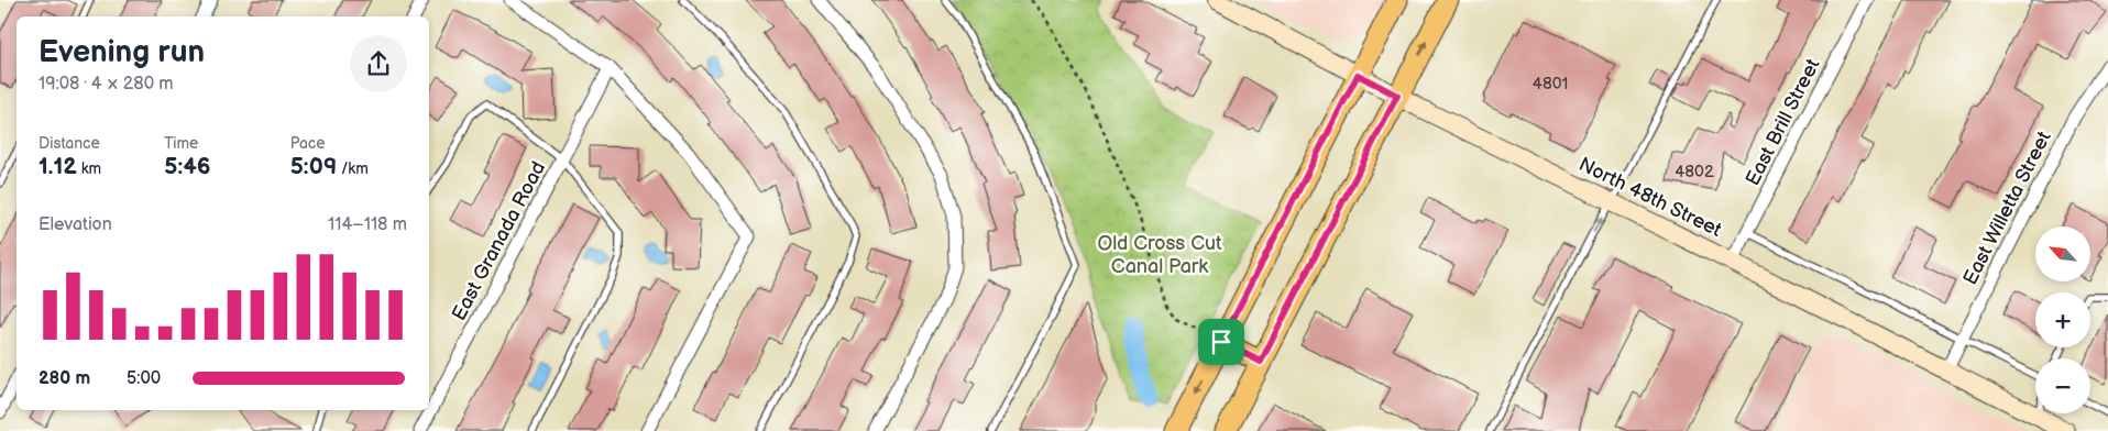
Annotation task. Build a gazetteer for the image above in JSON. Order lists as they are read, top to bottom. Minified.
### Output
{"streets":{"street":["East Brill Street","North 48th Street","East Willetta Street","East Granada Road"]},"crossings":[["East Brill Street","North 48th Street"],["North 48th Street","East Willetta Street"]],"parks":["Old Cross Cut Canal Park"],"house_numbers":["4801","4802"],"north":"top left","page":{"heading":["Evening run","19:08 · 4 × 280 m"],"stats":[["Distance","1.12 km"],["Time","5:46"],["Pace","5:09 /km"]],"chart":["Elevation","114–118 m"],"map_buttons":["+","−"],"list":[{"name":"280 m","note":"5:00"}]}}
